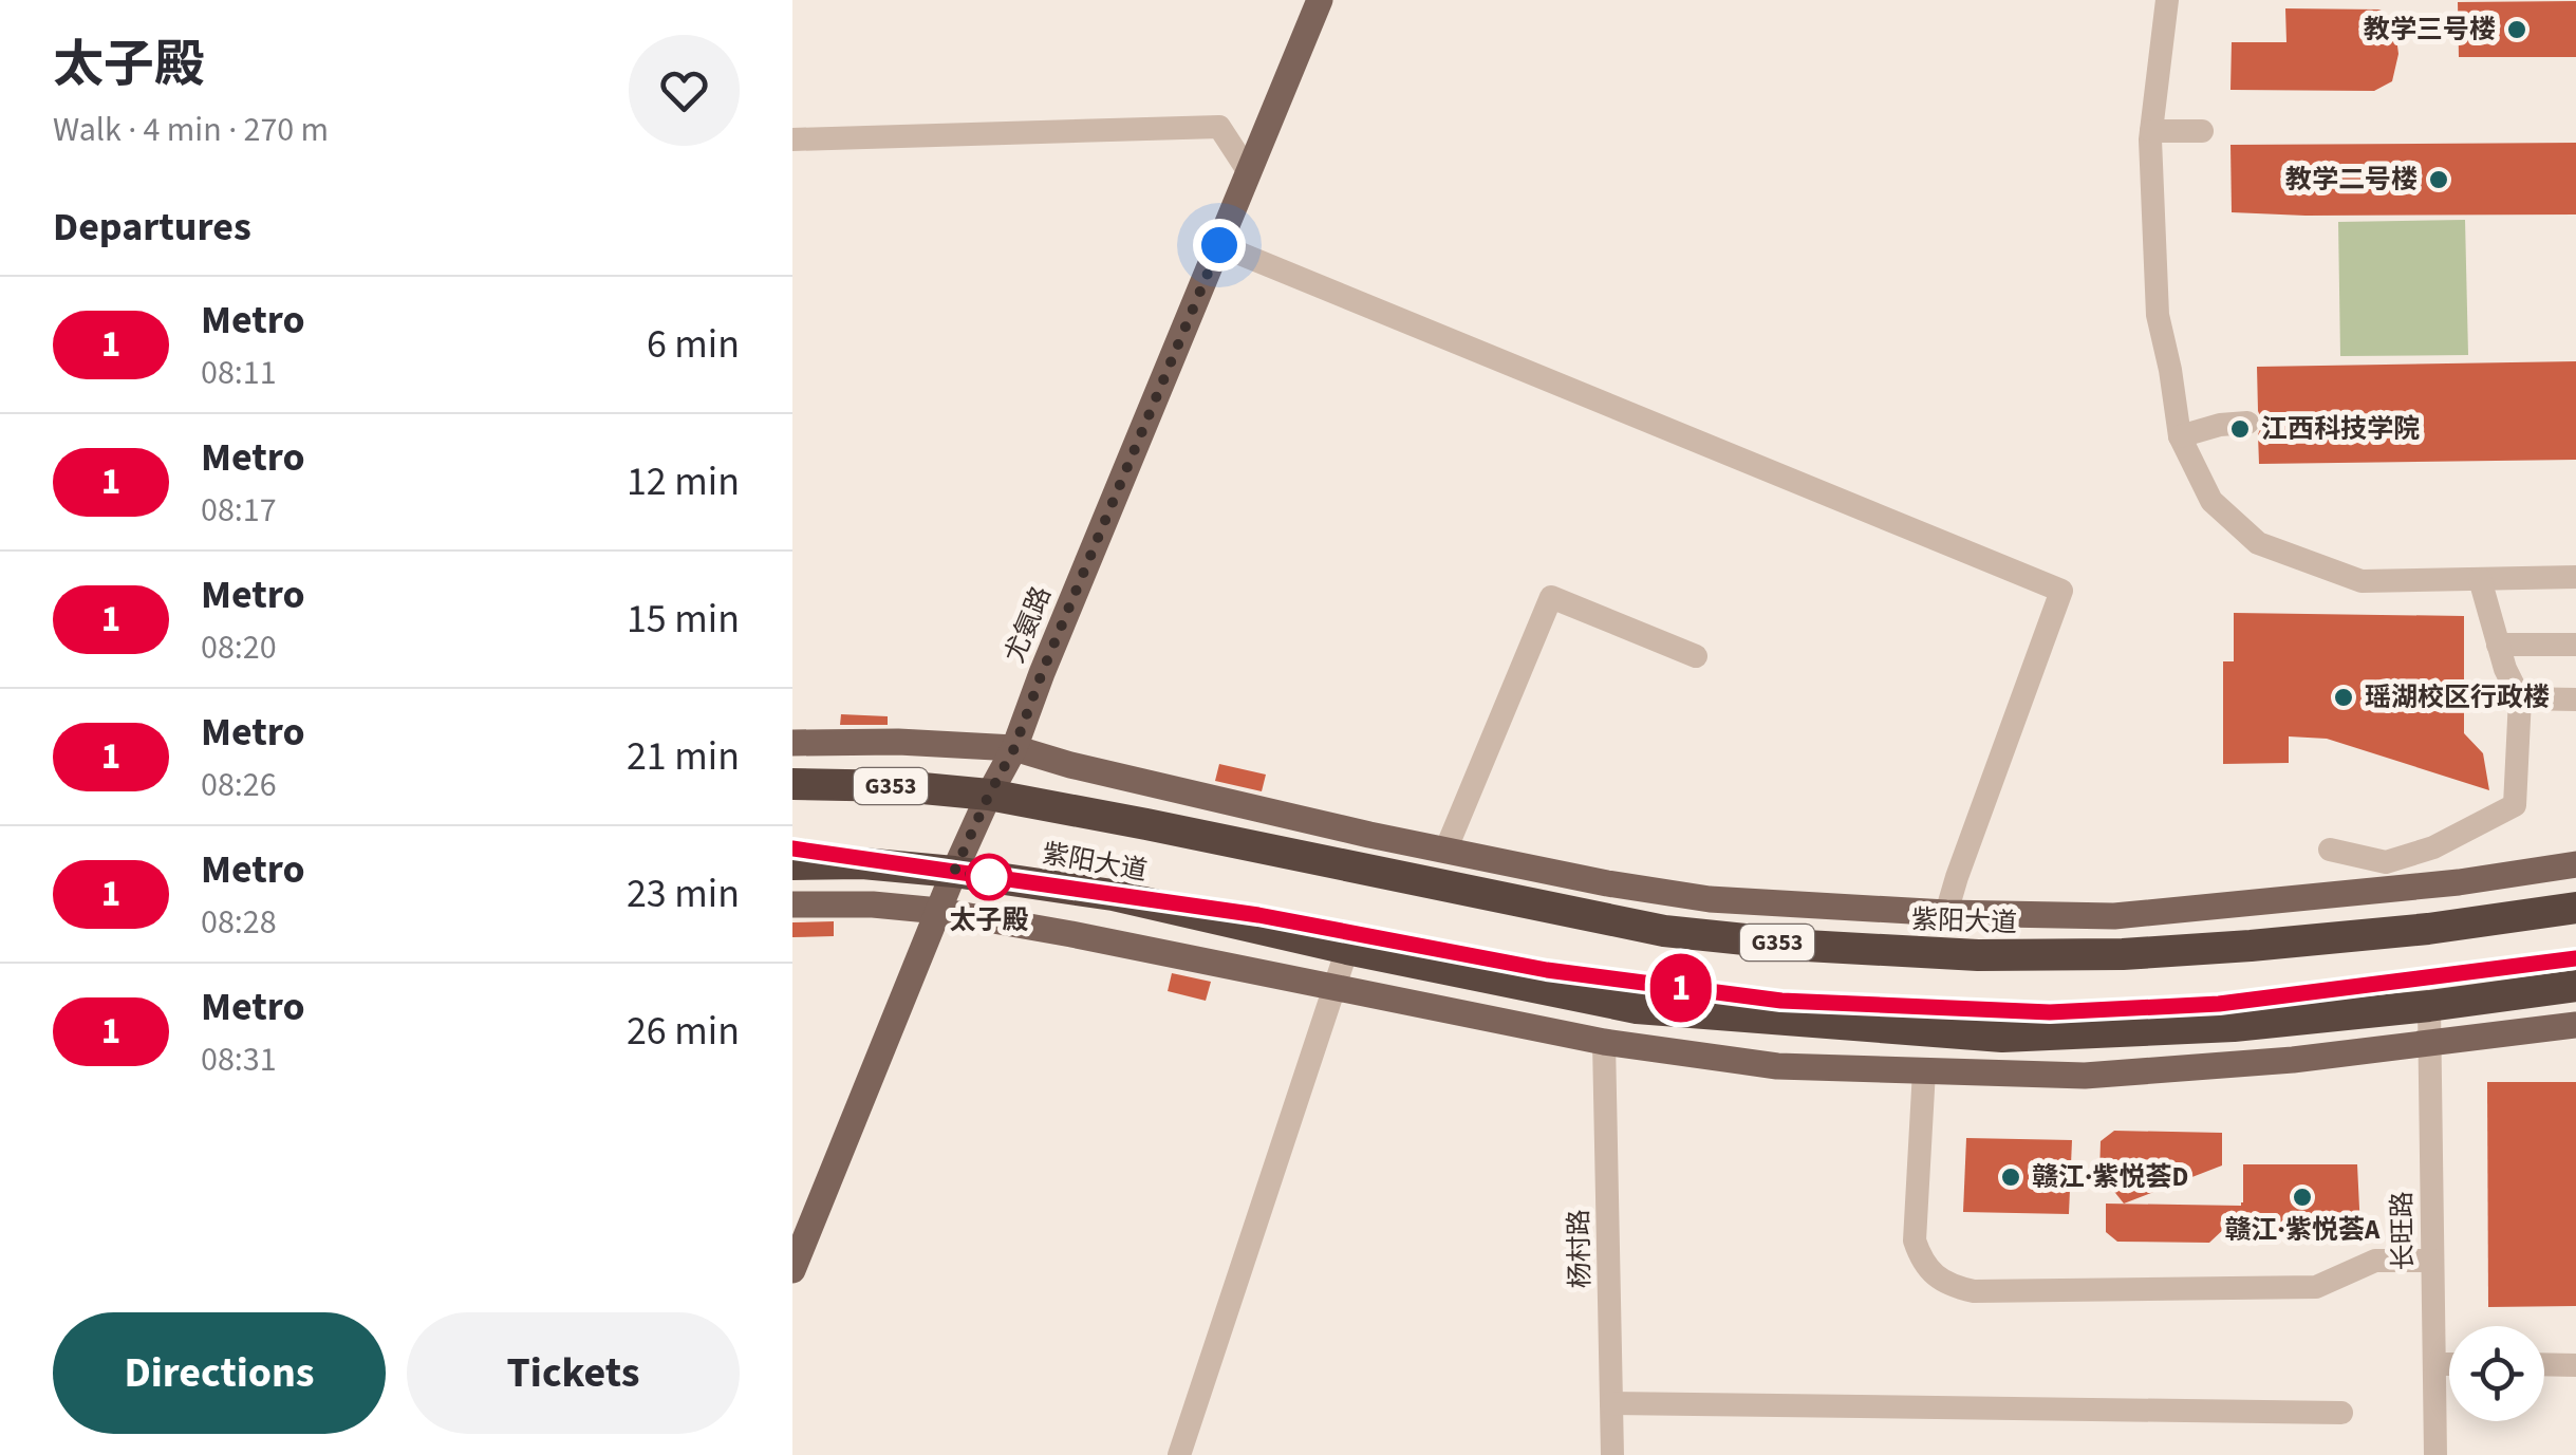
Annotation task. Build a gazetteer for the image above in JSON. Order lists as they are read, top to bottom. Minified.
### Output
{"streets":{"highway":["G353","紫阳大道"],"main road":["尤氨路"],"street":["长旺路","杨村路"]},"crossings":[["尤氨路","紫阳大道"],["紫阳大道","长旺路"]],"places":["教学三号楼","教学二号楼","江西科技学院","瑶湖校区行政楼","太子殿","赣江·紫悦荟D","赣江·紫悦荟A"],"lines":["metro line 1"],"page":{"heading":[["太子殿","Walk · 4 min · 270 m"],"Departures"],"on_map":"1","list":[{"mark":"1","name":"Metro","note":"08:11","value":"6 min"},{"mark":"1","name":"Metro","note":"08:17","value":"12 min"},{"mark":"1","name":"Metro","note":"08:20","value":"15 min"},{"mark":"1","name":"Metro","note":"08:26","value":"21 min"},{"mark":"1","name":"Metro","note":"08:28","value":"23 min"},{"mark":"1","name":"Metro","note":"08:31","value":"26 min"}],"buttons":["Directions","Tickets"]}}
